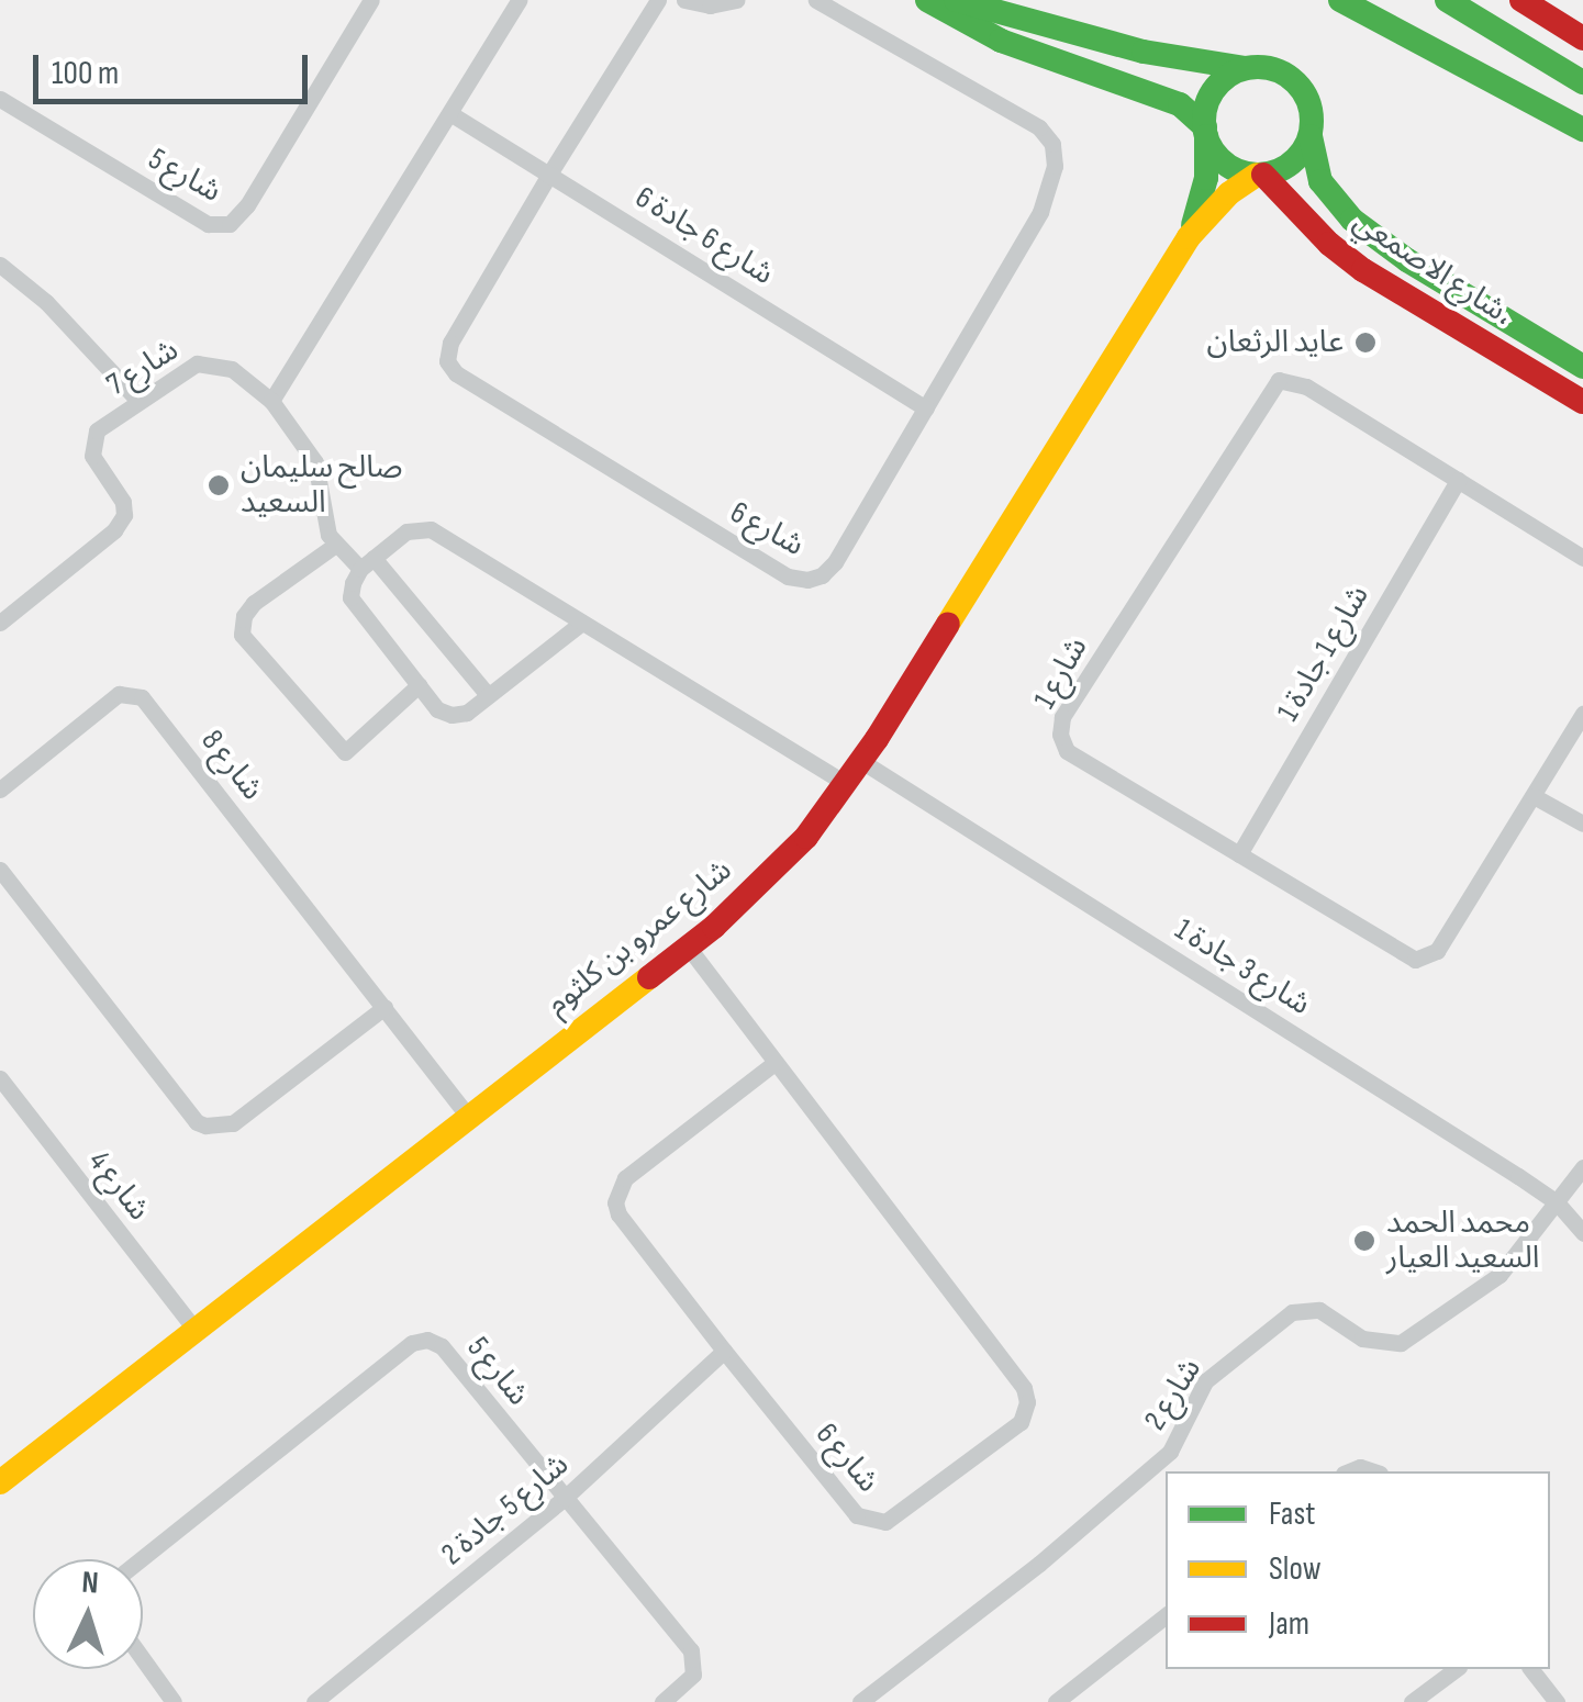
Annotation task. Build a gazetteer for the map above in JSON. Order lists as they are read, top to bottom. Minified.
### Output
{"streets":{"main road":["شارع الاصمعي،","شارع عمرو بن كلثوم"],"street":["شارع 5","شارع 6 جادة 6","شارع 7","شارع 6","شارع 1 جادة 1","شارع 1","شارع 8","شارع 3 جادة 1","شارع 4","شارع 2","شارع 5 جادة 2"]},"crossings":[["شارع 5","شارع 5 جادة 2"],["شارع 6 جادة 6","شارع 6"],["شارع الاصمعي،","شارع عمرو بن كلثوم"],["شارع 6","شارع عمرو بن كلثوم"],["شارع 6","شارع 5 جادة 2"],["شارع 1 جادة 1","شارع 1"],["شارع 8","شارع عمرو بن كلثوم"],["شارع عمرو بن كلثوم","شارع 3 جادة 1"],["شارع عمرو بن كلثوم","شارع 4"],["شارع 3 جادة 1","شارع 2"]],"places":["عايد الرثعان","صالح سليمان السعيد","محمد الحمد السعيد العيار"],"legend":["Fast","Slow","Jam"],"scale_bar":"100 m","north":"top"}
